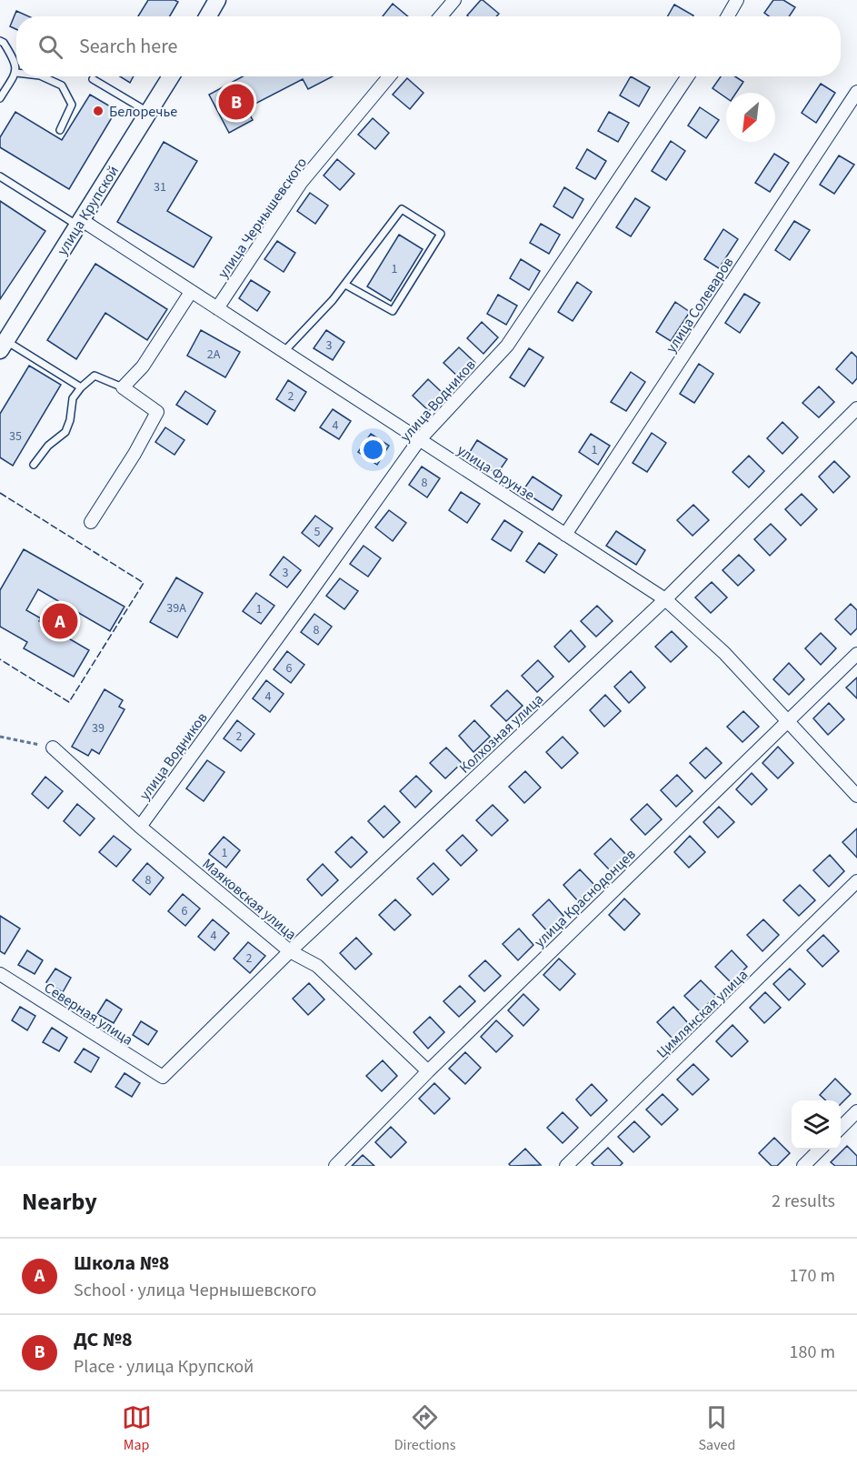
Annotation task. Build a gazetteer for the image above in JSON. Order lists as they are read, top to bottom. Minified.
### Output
{"streets":{"street":["улица Крупской","улица Чернышевского","улица Солеваров","улица Водников","улица Фрунзе","Колхозная улица","улица Краснодонцев","Маяковская улица","Северная улица","Цимлянская улица"]},"crossings":[["улица Крупской","улица Фрунзе"],["улица Чернышевского","улица Фрунзе"],["улица Солеваров","улица Фрунзе"],["улица Водников","улица Фрунзе"],["улица Водников","Маяковская улица"],["улица Фрунзе","Колхозная улица"],["улица Фрунзе","улица Краснодонцев"],["Колхозная улица","Маяковская улица"],["Колхозная улица","Северная улица"],["улица Краснодонцев","Маяковская улица"]],"places":["Белоречье"],"house_numbers":["31","1","3","2А","2","4","35","1","8","5","3","39А","1","8","6","4","39","2","1","8","6","4","2"],"north":"bottom left","page":{"search":"Search here","pins":["B","A"],"heading":["Nearby","2 results"],"list":[{"mark":"A","name":"Школа №8","note":"School · улица Чернышевского","value":"170 m"},{"mark":"B","name":"ДС №8","note":"Place · улица Крупской","value":"180 m"}],"nav":["Map","Directions","Saved"]}}
